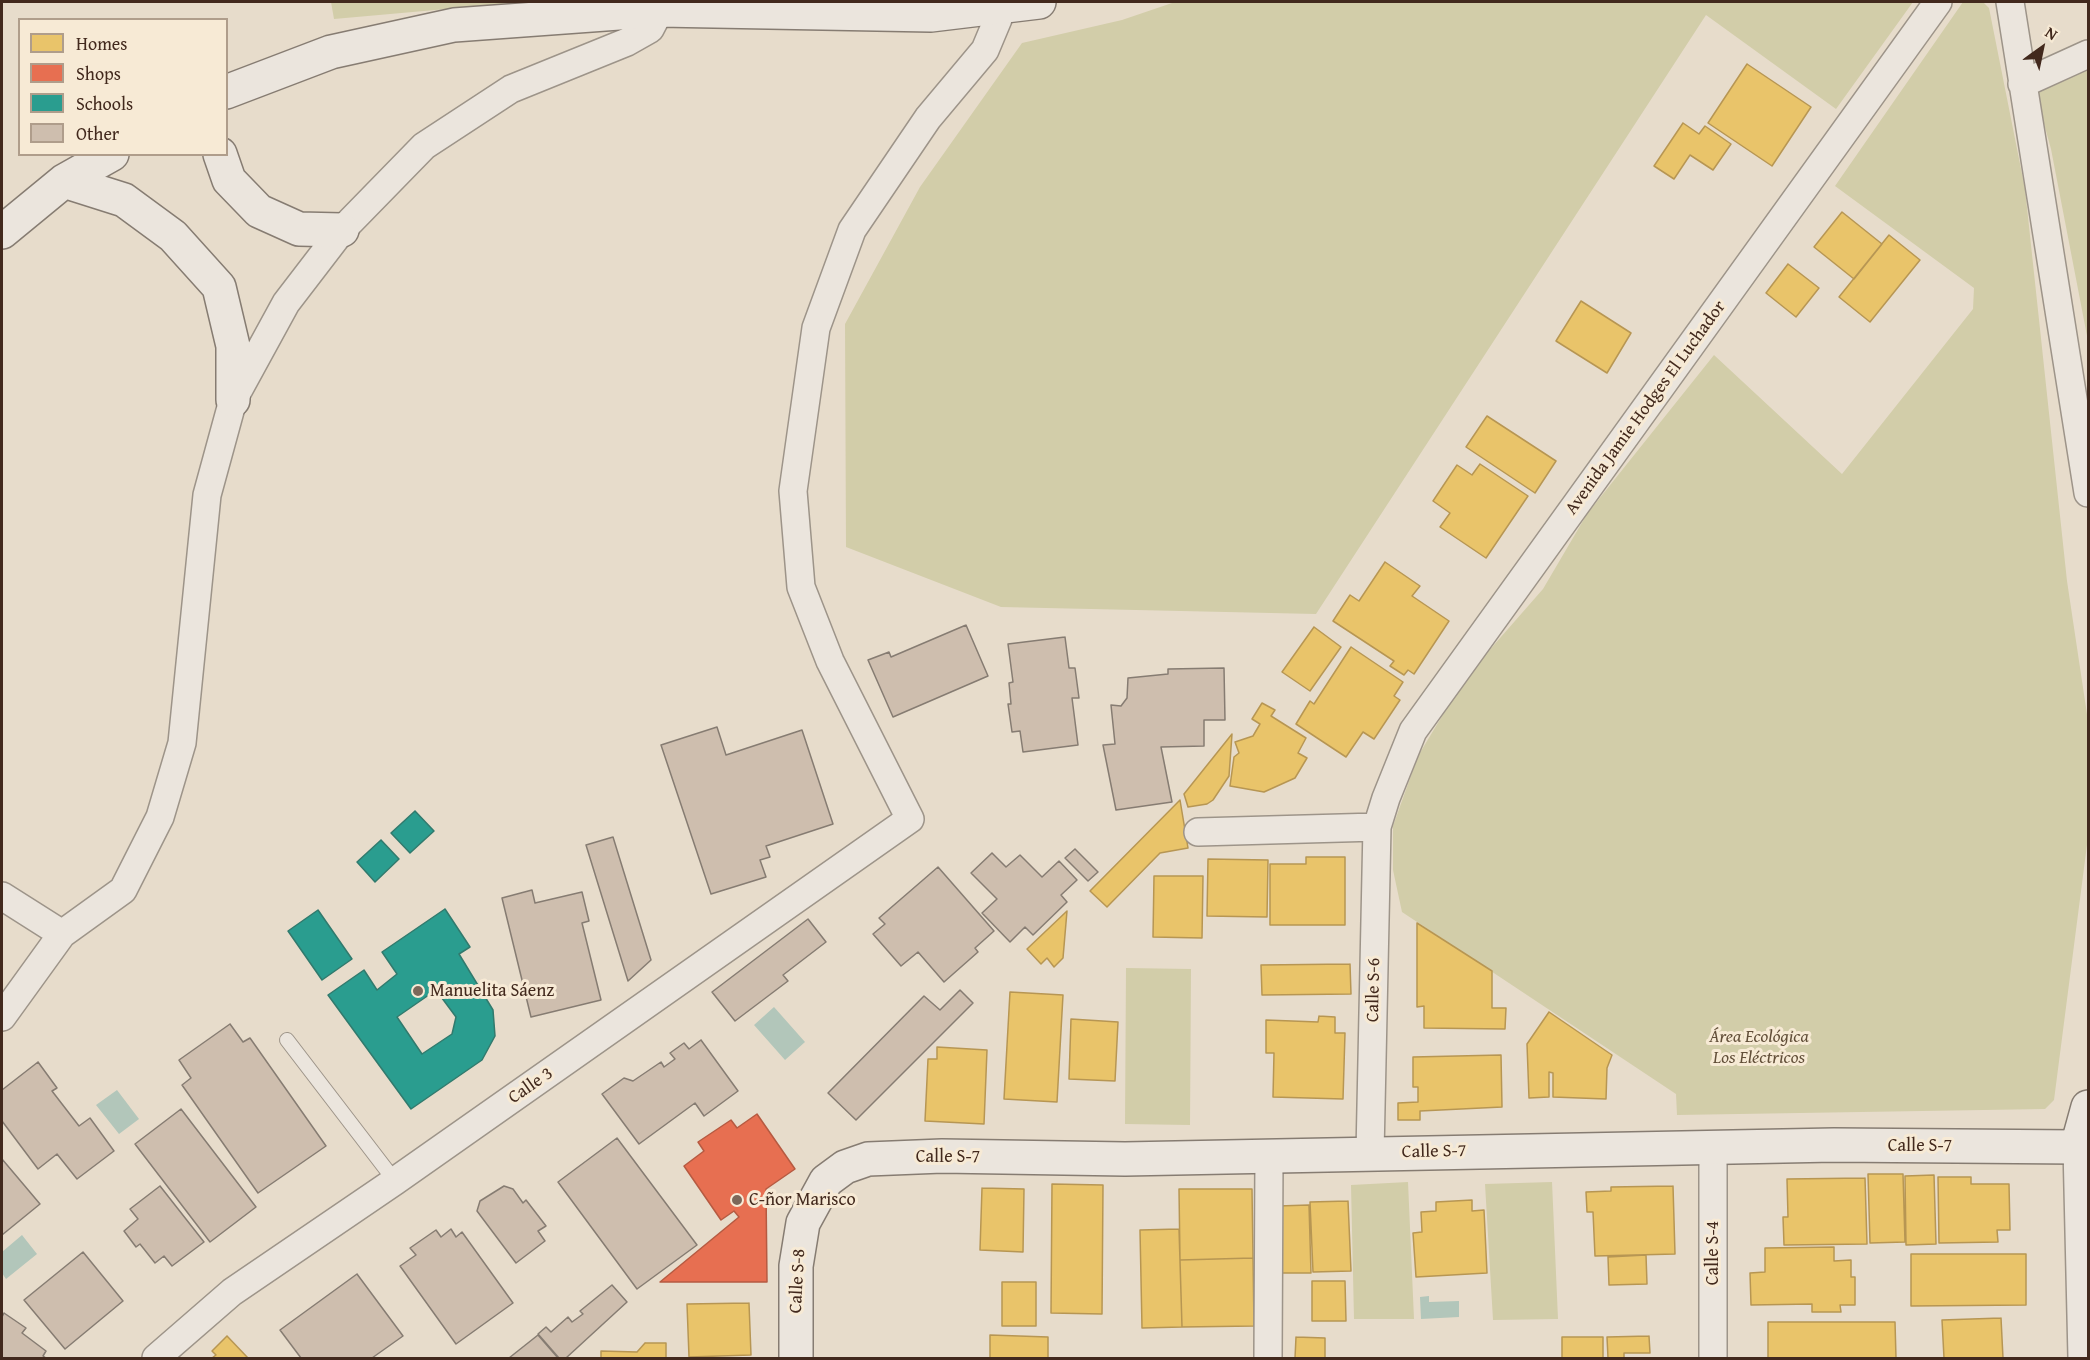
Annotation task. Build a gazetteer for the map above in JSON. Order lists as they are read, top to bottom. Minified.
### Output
{"streets":{"street":["Avenida Jamie Hodges El Luchador","Calle S-6","Calle 3","Calle S-7","Calle S-4","Calle S-8"]},"crossings":[["Avenida Jamie Hodges El Luchador","Calle S-6"],["Calle S-6","Calle S-7"],["Calle S-7","Calle S-4"],["Calle S-7","Calle S-8"]],"parks":["Área Ecológica Los Eléctricos"],"places":["Manuelita Sáenz","C-ñor Marisco"],"legend":["Homes","Shops","Schools","Other"],"north":"top right"}
